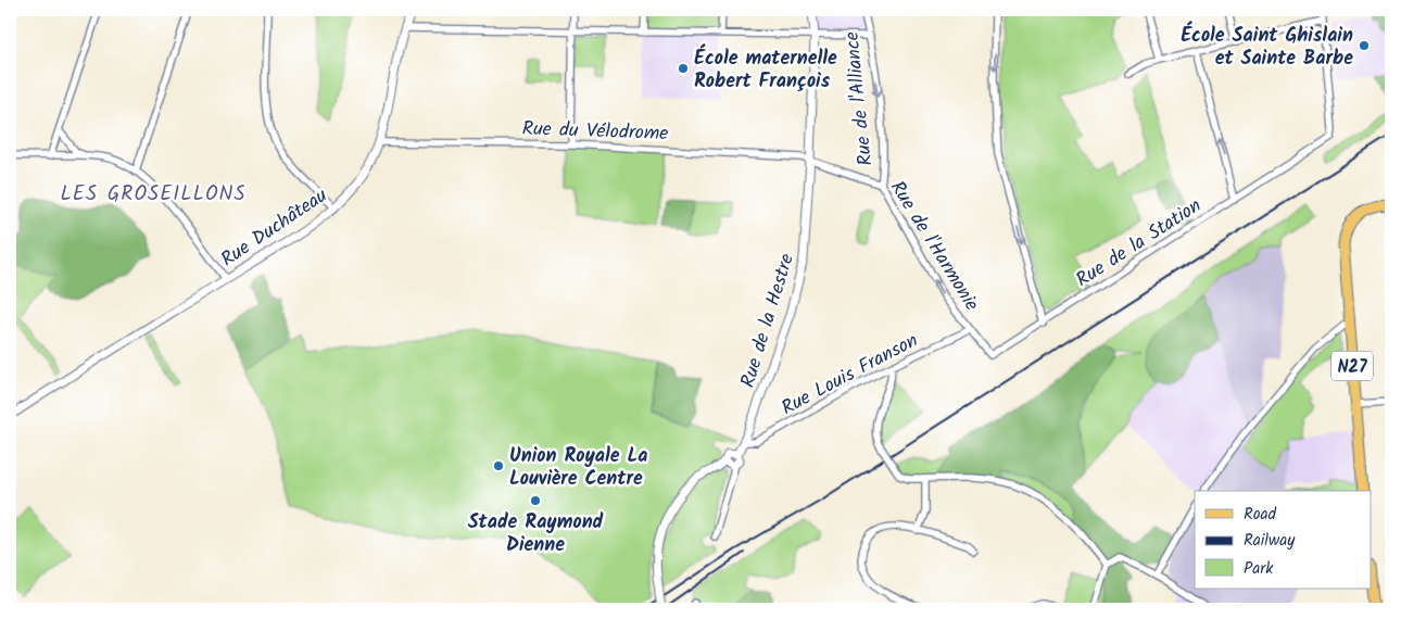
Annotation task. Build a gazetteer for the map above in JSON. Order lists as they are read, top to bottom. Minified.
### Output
{"streets":{"main road":["N27"],"street":["Rue de l'Alliance","Rue du Vélodrome","Rue Duchâteau","Rue de la Station","Rue de l'Harmonie","Rue de la Hestre","Rue Louis Franson"]},"crossings":[["Rue de l'Alliance","Rue de l'Harmonie"],["Rue du Vélodrome","Rue Duchâteau"],["Rue du Vélodrome","Rue de l'Harmonie"],["Rue du Vélodrome","Rue de la Hestre"],["Rue de la Station","Rue de l'Harmonie"],["Rue de l'Harmonie","Rue de la Hestre"],["Rue de l'Harmonie","Rue Louis Franson"],["Rue de la Hestre","Rue Louis Franson"]],"one_way":["Rue de l'Alliance","Rue de l'Harmonie"],"districts":["LES GROSEILLONS"],"places":["École Saint Ghislain et Sainte Barbe","École maternelle Robert François","Union Royale La Louvière Centre","Stade Raymond Dienne"],"legend":["Road","Railway","Park"]}
